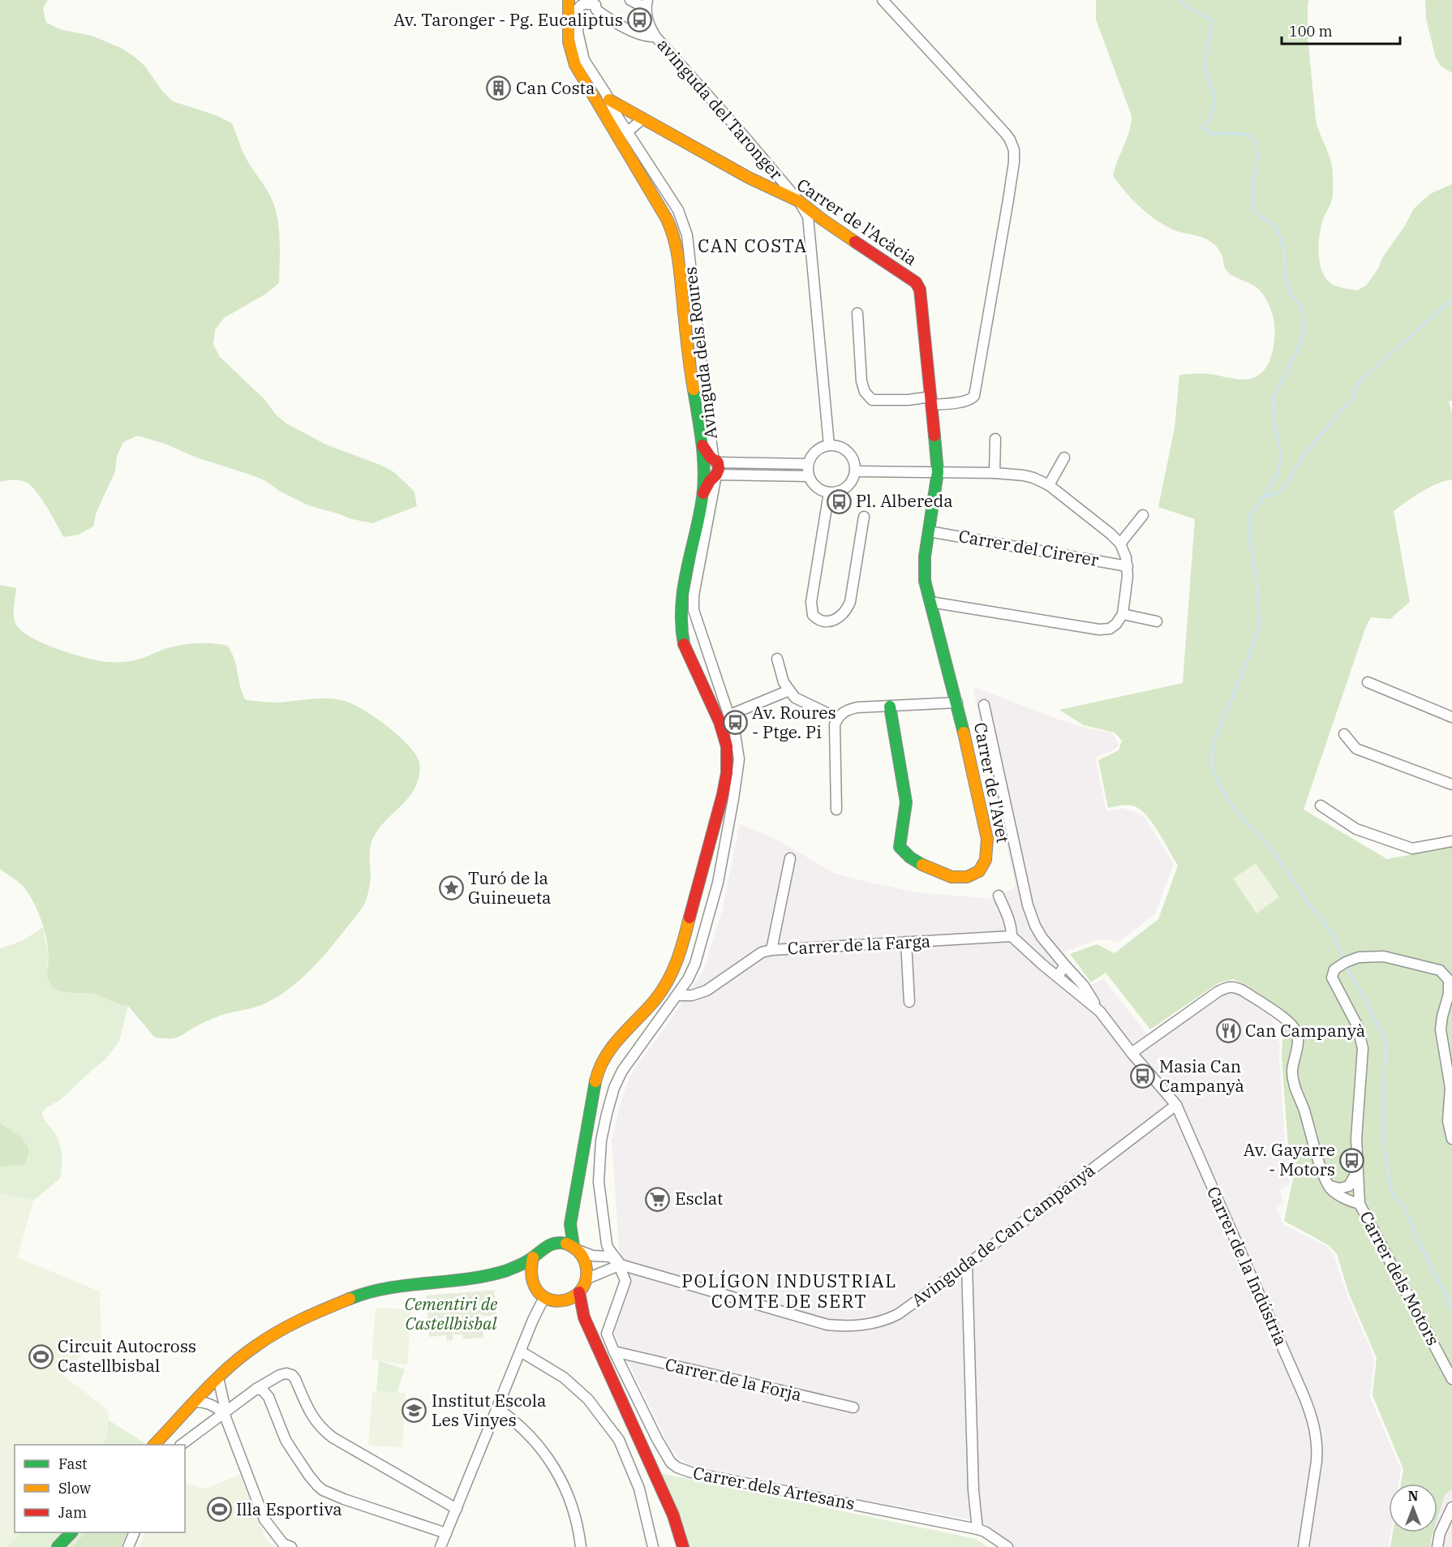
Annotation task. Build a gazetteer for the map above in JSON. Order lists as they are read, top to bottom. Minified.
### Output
{"streets":{"street":["avinguda del Taronger","Carrer de l'Acàcia","Avinguda dels Roures","Carrer del Cirerer","Carrer de l'Avet","Carrer de la Farga","Avinguda de Can Campanyà","Carrer de la Indústria","Carrer dels Motors","Carrer de la Forja","Carrer dels Artesans"]},"crossings":[["avinguda del Taronger","Carrer de l'Acàcia"],["Carrer de l'Acàcia","Avinguda dels Roures"],["Carrer de l'Acàcia","Carrer de l'Avet"],["Carrer del Cirerer","Carrer de l'Avet"],["Carrer de la Farga","Carrer de la Indústria"],["Avinguda de Can Campanyà","Carrer de la Indústria"],["Avinguda de Can Campanyà","Carrer dels Artesans"],["Carrer de la Forja","Carrer dels Artesans"]],"districts":["CAN COSTA","POLÍGON INDUSTRIAL COMTE DE SERT"],"parks":["Cementiri de Castellbisbal"],"places":{"bus stop":["Av. Taronger - Pg. Eucaliptus","Pl. Albereda","Av. Roures - Ptge. Pi","Masia Can Campanyà","Av. Gayarre - Motors"],"building":["Can Costa"],"place":["Turó de la Guineueta"],"restaurant":["Can Campanyà"],"supermarket":["Esclat"],"sports":["Circuit Autocross Castellbisbal","Illa Esportiva"],"school or university":["Institut Escola Les Vinyes"]},"legend":["Fast","Slow","Jam"],"scale_bar":"100 m","north":"top"}
